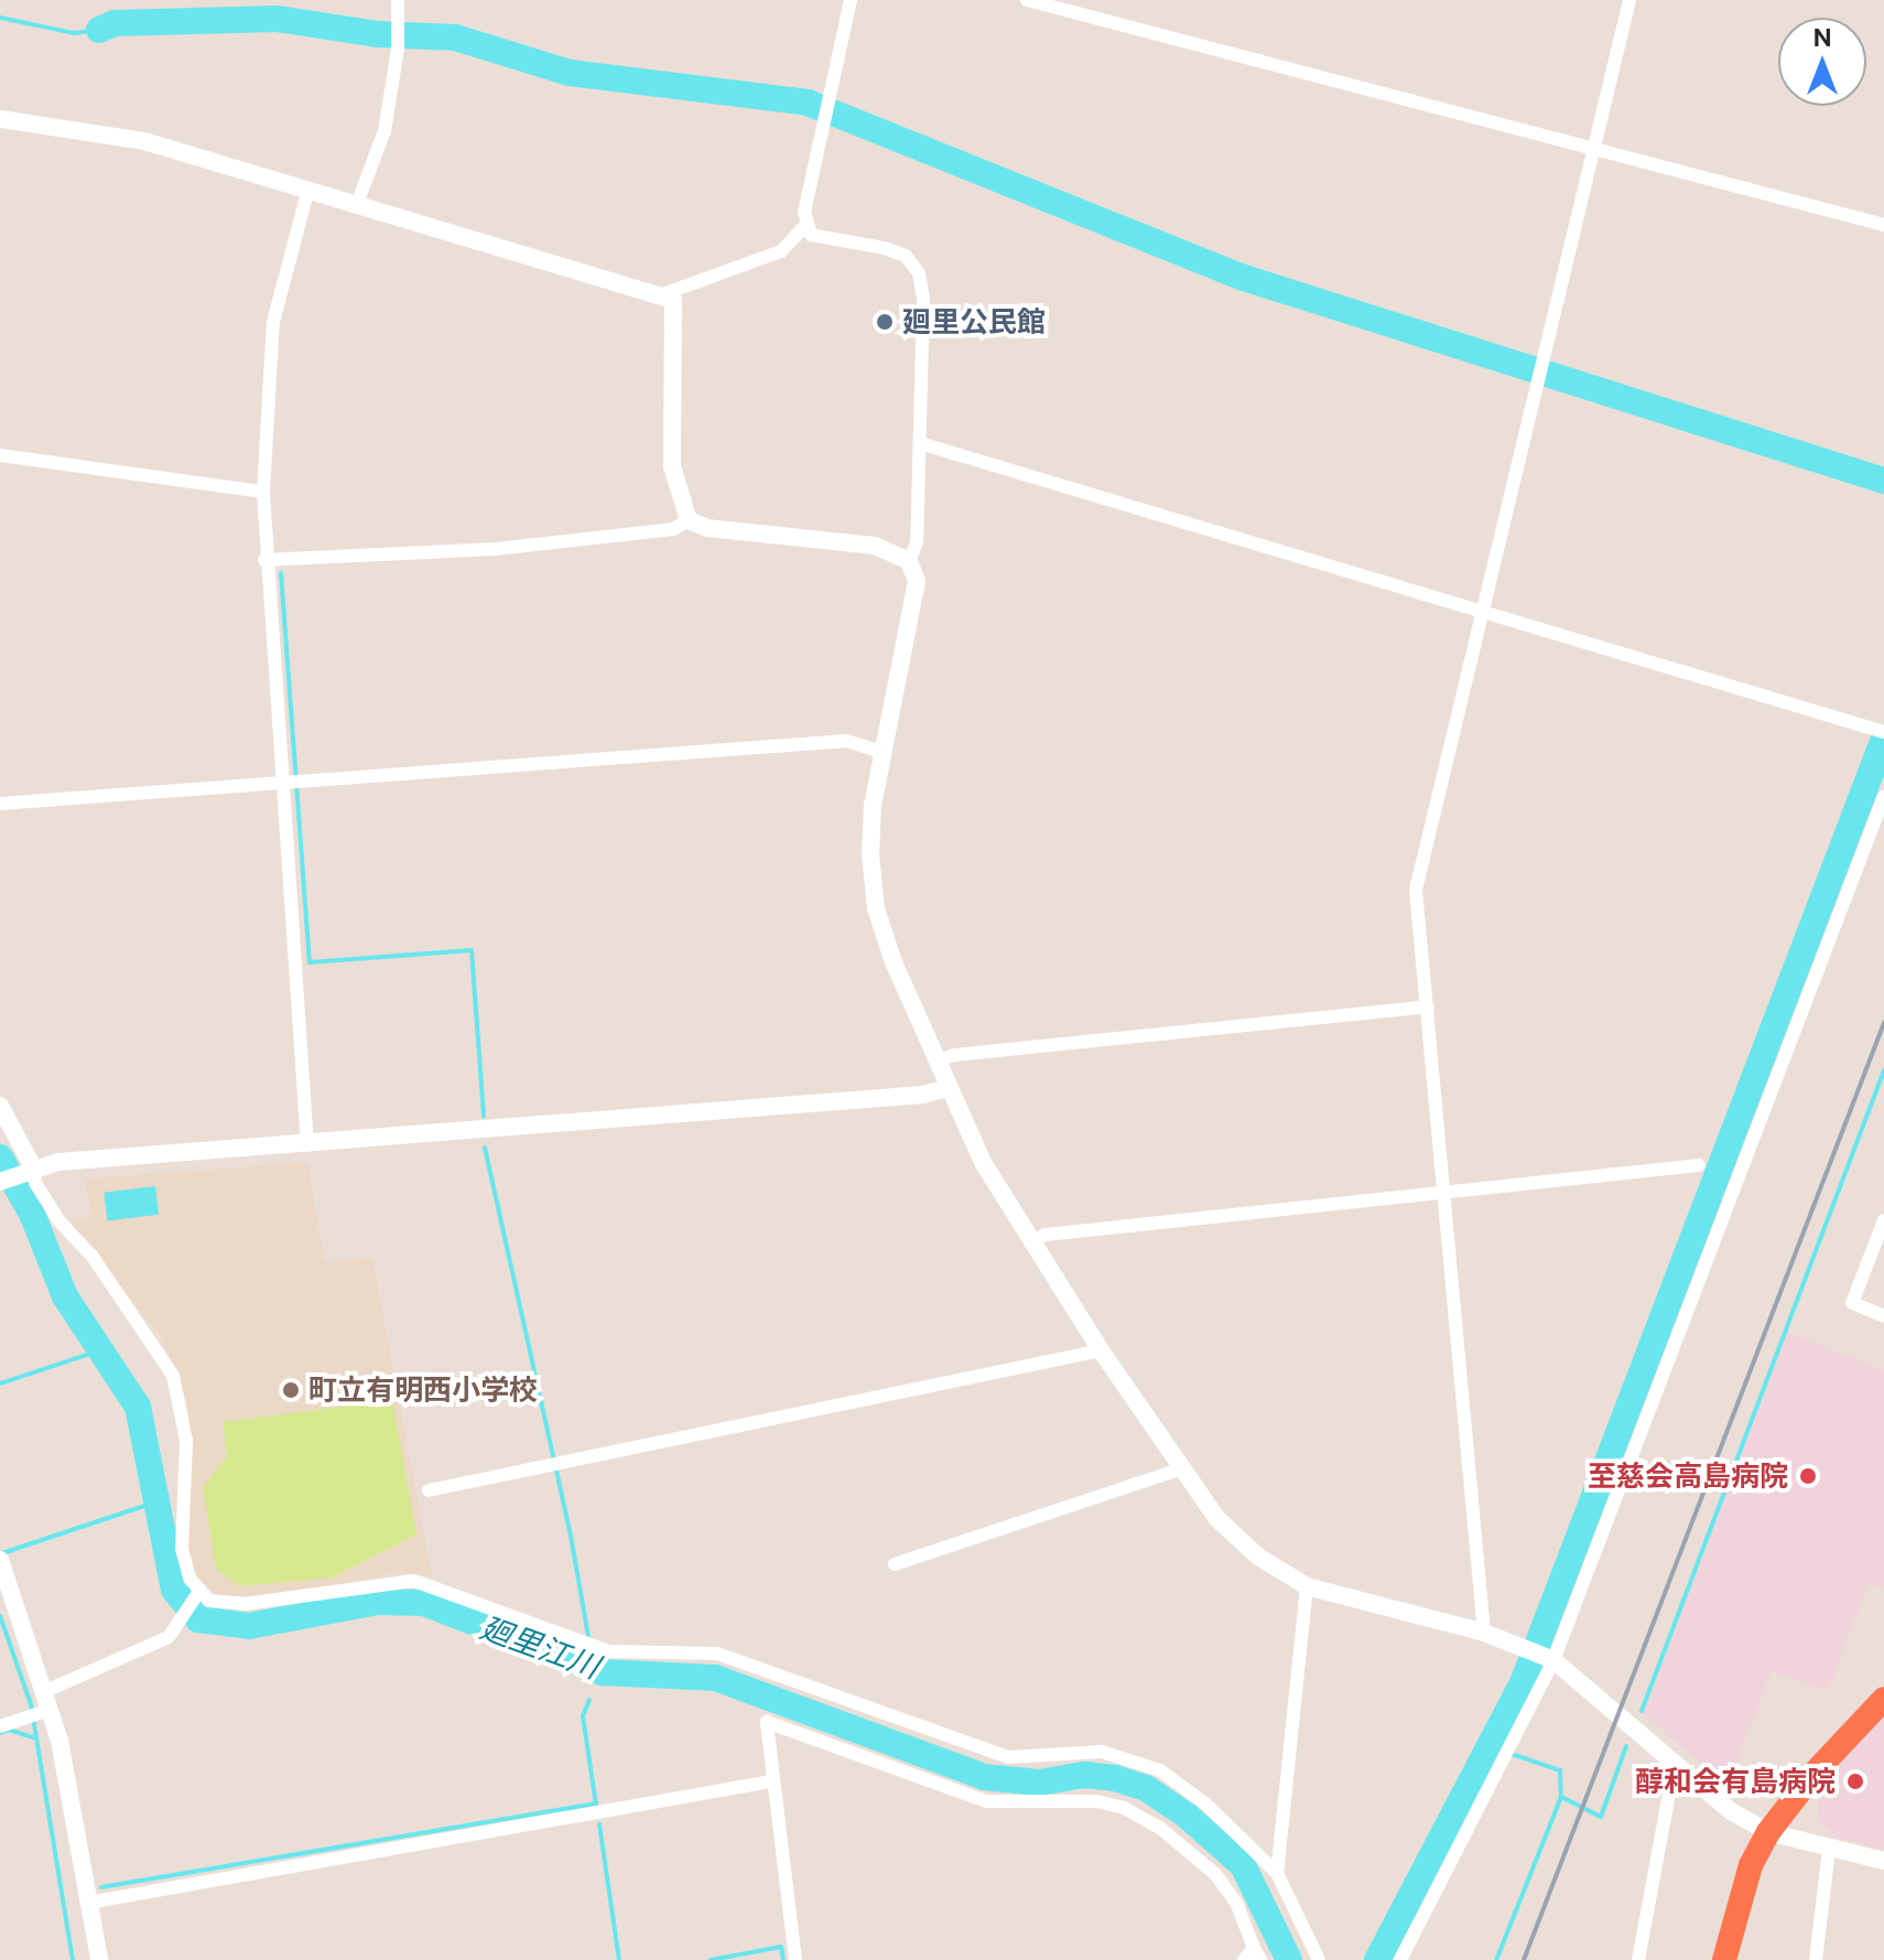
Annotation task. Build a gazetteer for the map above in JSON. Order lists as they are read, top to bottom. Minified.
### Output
{"water":["廻里江川"],"places":["廻里公民館","町立有明西小学校","至慈会高島病院","醇和会有島病院"],"north":"top"}
